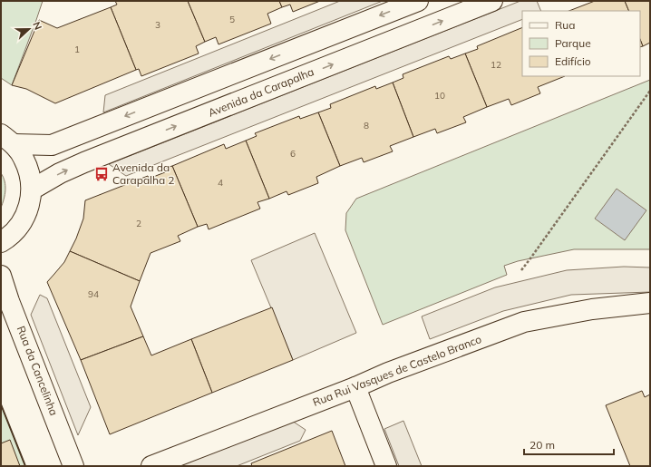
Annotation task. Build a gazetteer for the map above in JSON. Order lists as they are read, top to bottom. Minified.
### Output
{"streets":{"main road":["Avenida da Carapalha","Rua da Cancelinha","Rua Rui Vasques de Castelo Branco"]},"places":{"bus stop":["Avenida da Carapalha 2"]},"house_numbers":["5","3","1","12","10","8","6","4","2","94"],"legend":["Rua","Parque","Edifício"],"scale_bar":"20 m","north":"right"}
